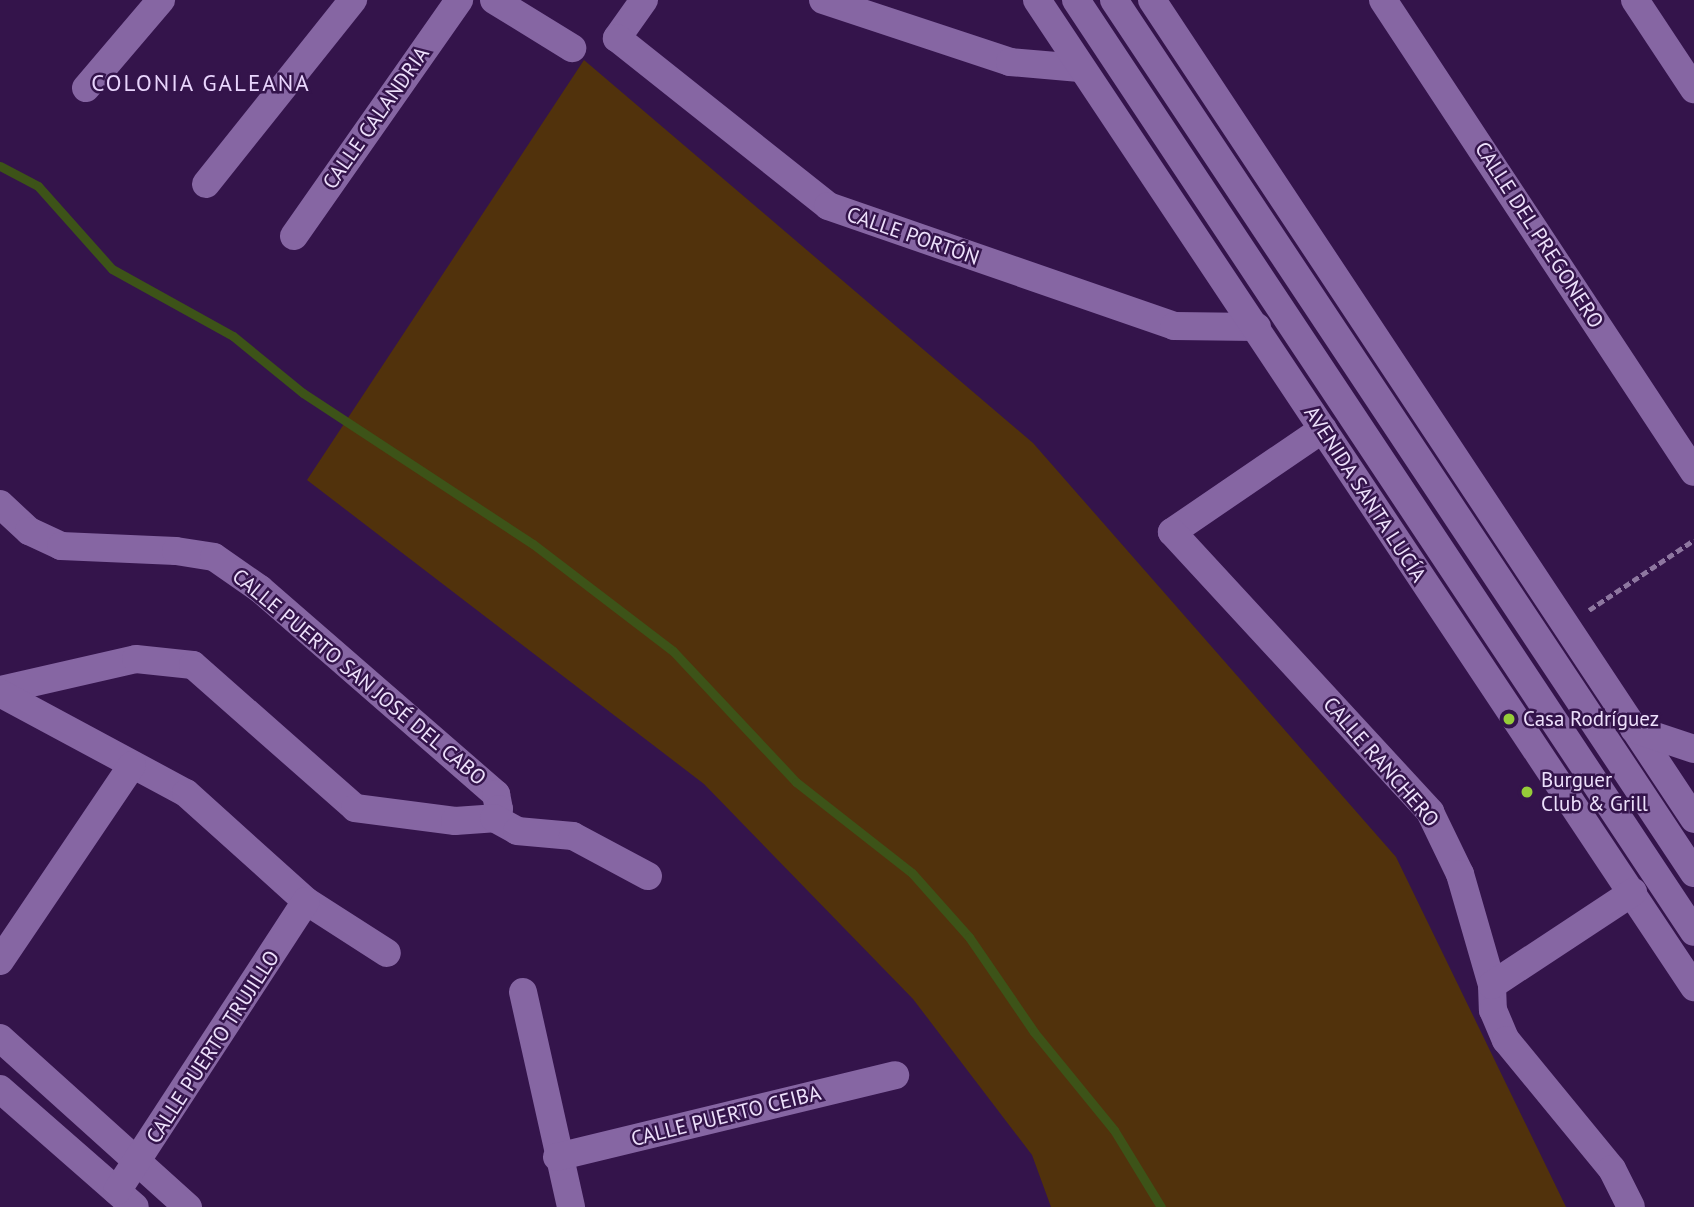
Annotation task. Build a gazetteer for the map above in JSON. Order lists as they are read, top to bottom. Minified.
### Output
{"streets":{"street":["CALLE CALANDRIA","CALLE DEL PREGONERO","CALLE PORTÓN","AVENIDA SANTA LUCÍA","CALLE PUERTO SAN JOSÉ DEL CABO","CALLE RANCHERO","CALLE PUERTO TRUJILLO","CALLE PUERTO CEIBA"]},"crossings":[["CALLE PORTÓN","AVENIDA SANTA LUCÍA"],["AVENIDA SANTA LUCÍA","CALLE RANCHERO"]],"districts":["COLONIA GALEANA"],"places":["Casa Rodríguez","Burguer Club & Grill"]}
